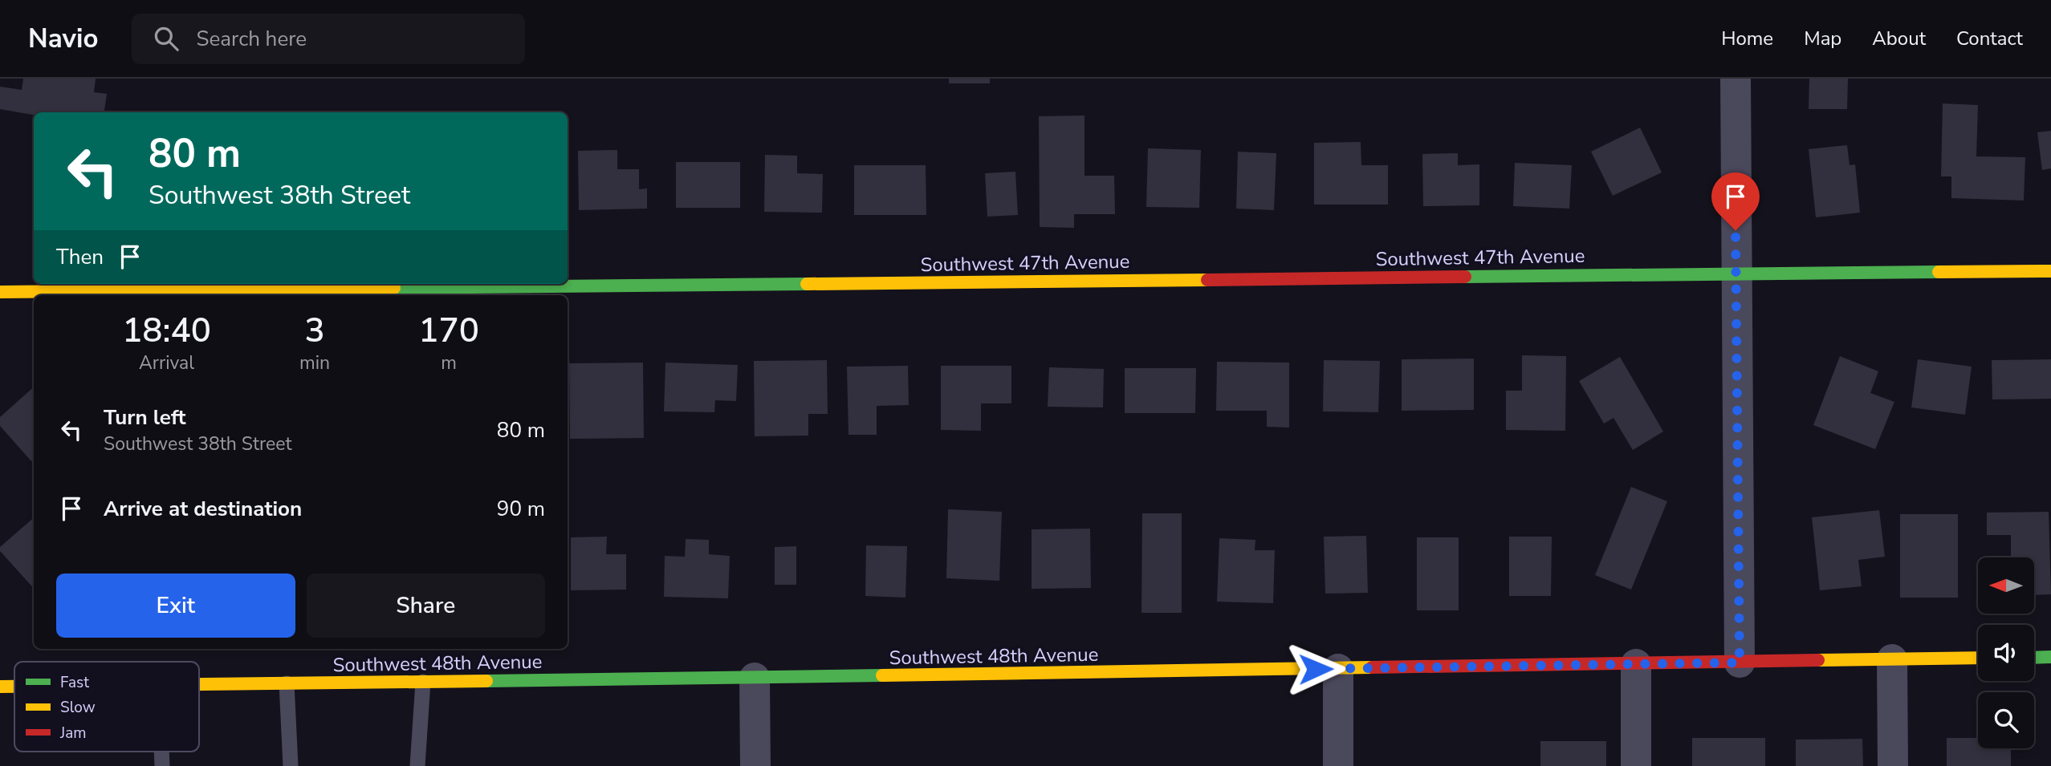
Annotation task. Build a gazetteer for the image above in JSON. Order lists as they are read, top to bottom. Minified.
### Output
{"streets":{"street":["Southwest 47th Avenue","Southwest 48th Avenue"]},"legend":["Fast","Slow","Jam"],"north":"left","page":{"header":"Navio","search":"Search here","nav":["Home","Map","About","Contact"],"turn":["80 m","Southwest 38th Street"],"then":"Then","eta":["18:40","Arrival","3","min","170","m"],"list":[{"name":"Turn left","note":"Southwest 38th Street","value":"80 m"},{"name":"Arrive at destination","value":"90 m"}],"buttons":["Exit","Share"]}}
